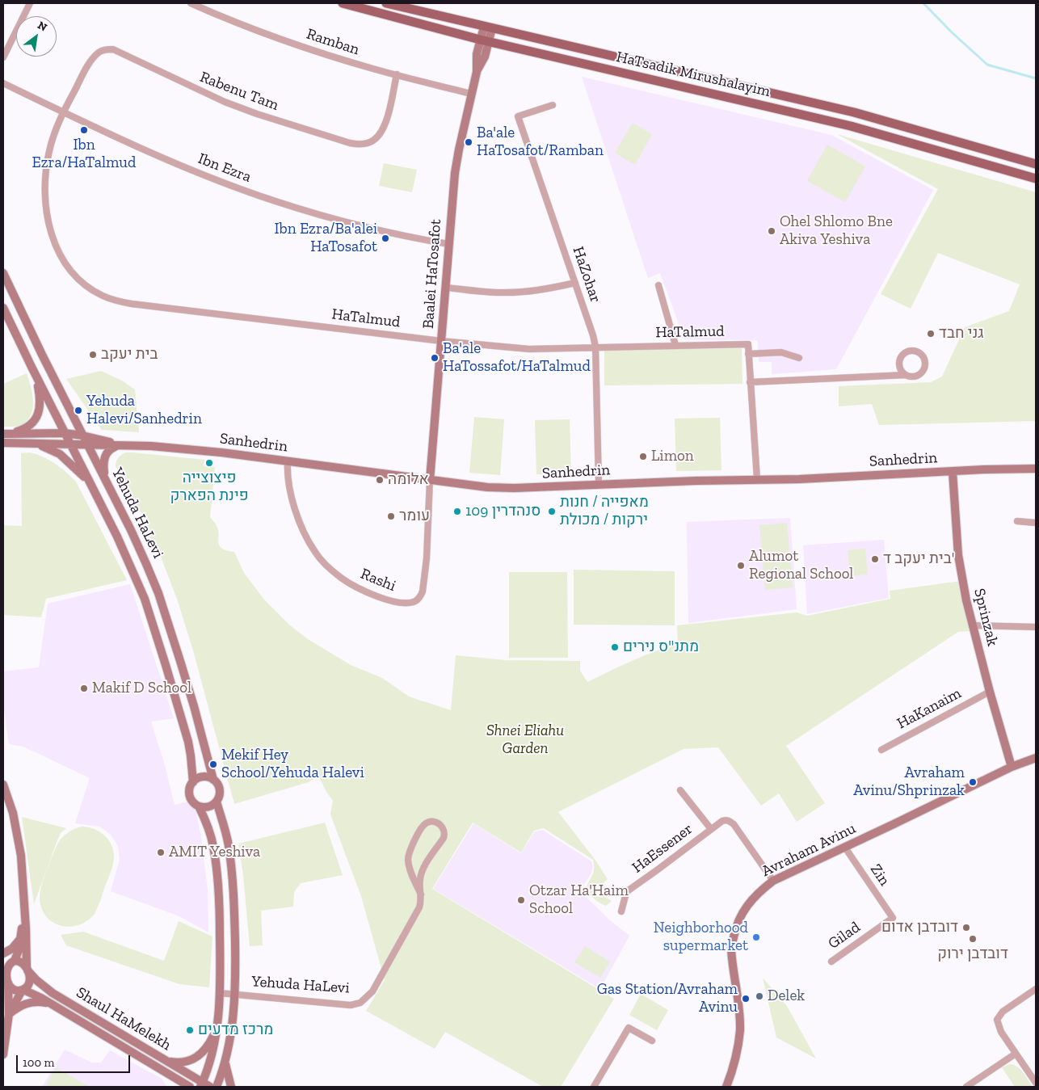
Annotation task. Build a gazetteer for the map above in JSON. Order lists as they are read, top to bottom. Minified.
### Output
{"streets":{"main road":["HaTsadik Mirushalayim"],"street":["Ramban","Rabenu Tam","Ibn Ezra","Baalei HaTosafot","HaZohar","HaTalmud","Sanhedrin","Yehuda HaLevi","Rashi","Sprinzak","HaKanaim","HaEssener","Avraham Avinu","Zin","Gilad","Shaul HaMelekh"]},"crossings":[["Ramban","Rabenu Tam"],["Ramban","Baalei HaTosafot"],["HaTsadik Mirushalayim","Baalei HaTosafot"],["Rabenu Tam","Ibn Ezra"],["Rabenu Tam","HaTalmud"],["Ibn Ezra","Baalei HaTosafot"],["Ibn Ezra","HaTalmud"],["Baalei HaTosafot","HaTalmud"],["Baalei HaTosafot","Sanhedrin"],["Baalei HaTosafot","Rashi"],["HaZohar","HaTalmud"],["HaZohar","Sanhedrin"],["Sanhedrin","Yehuda HaLevi"],["Sanhedrin","Rashi"],["Sanhedrin","Sprinzak"],["Sprinzak","HaKanaim"],["Sprinzak","Avraham Avinu"],["HaEssener","Avraham Avinu"],["Avraham Avinu","Zin"],["Zin","Gilad"]],"parks":["Shnei Eliahu Garden"],"places":["Ibn Ezra/HaTalmud","Ba'ale HaTosafot/Ramban","Ohel Shlomo Bne Akiva Yeshiva","Ibn Ezra/Ba'alei HaTosafot","גני חבד","בית יעקב","Ba'ale HaTossafot/HaTalmud","Yehuda Halevi/Sanhedrin","Limon","פיצוצייה פינת הפארק","אלומה","סנהדרין 109","מאפייה / חנות ירקות / מכולת","עומר","בית יעקב ד'","Alumot Regional School","מתנ\"ס נירים","Makif D School","Mekif Hey School/Yehuda Halevi","Avraham Avinu/Shprinzak","AMIT Yeshiva","Otzar Ha'Haim School","דובדבן אדום","Neighborhood supermarket","דובדבן ירוק","Delek","Gas Station/Avraham Avinu","מרכז מדעים"],"scale_bar":"100 m","north":"top right"}
